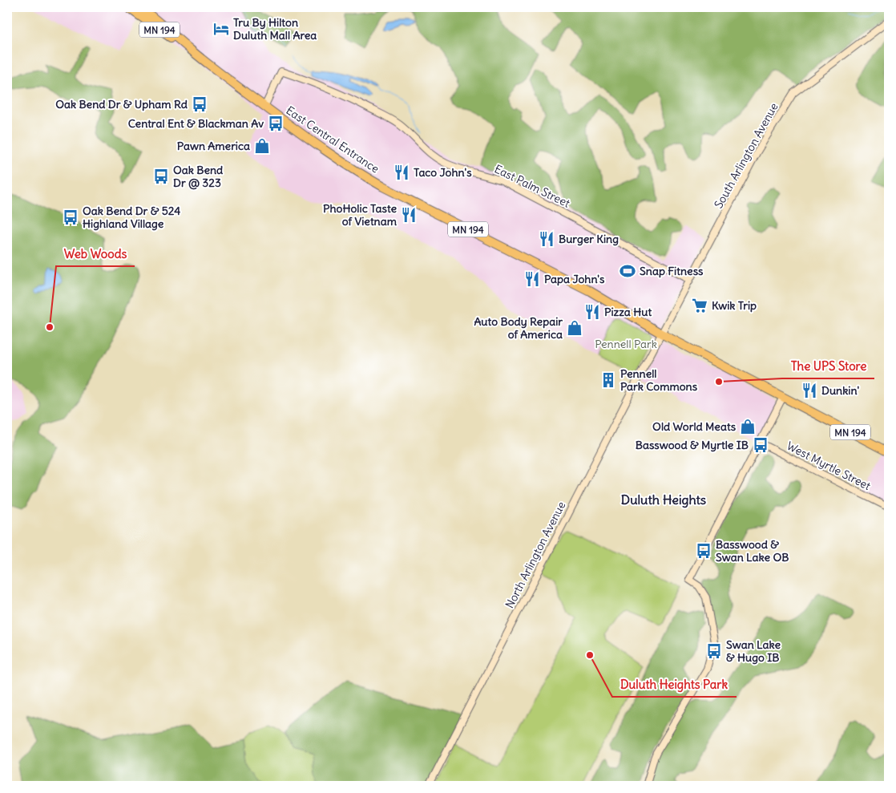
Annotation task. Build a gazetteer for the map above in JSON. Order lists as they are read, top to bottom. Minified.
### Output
{"streets":{"highway":["MN 194","East Central Entrance"],"street":["South Arlington Avenue","East Palm Street","West Myrtle Street","North Arlington Avenue"]},"crossings":[["MN 194","East Central Entrance"],["MN 194","South Arlington Avenue"],["MN 194","North Arlington Avenue"],["East Central Entrance","South Arlington Avenue"],["East Central Entrance","East Palm Street"],["East Central Entrance","North Arlington Avenue"],["South Arlington Avenue","East Palm Street"],["South Arlington Avenue","North Arlington Avenue"]],"districts":["Duluth Heights"],"parks":["Pennell Park"],"places":{"hotel":["Tru By Hilton Duluth Mall Area"],"bus stop":["Oak Bend Dr & Upham Rd","Central Ent & Blackman Av","Oak Bend Dr @ 323","Oak Bend Dr & 524 Highland Village","Basswood & Myrtle IB","Basswood & Swan Lake OB","Swan Lake & Hugo IB"],"shop":["Pawn America","Auto Body Repair of America","Old World Meats"],"restaurant":["Taco John's","PhoHolic Taste of Vietnam","Burger King","Papa John's","Pizza Hut","Dunkin'"],"sports":["Snap Fitness"],"supermarket":["Kwik Trip"],"other":["Web Woods","The UPS Store","Duluth Heights Park"],"building":["Pennell Park Commons"]}}
